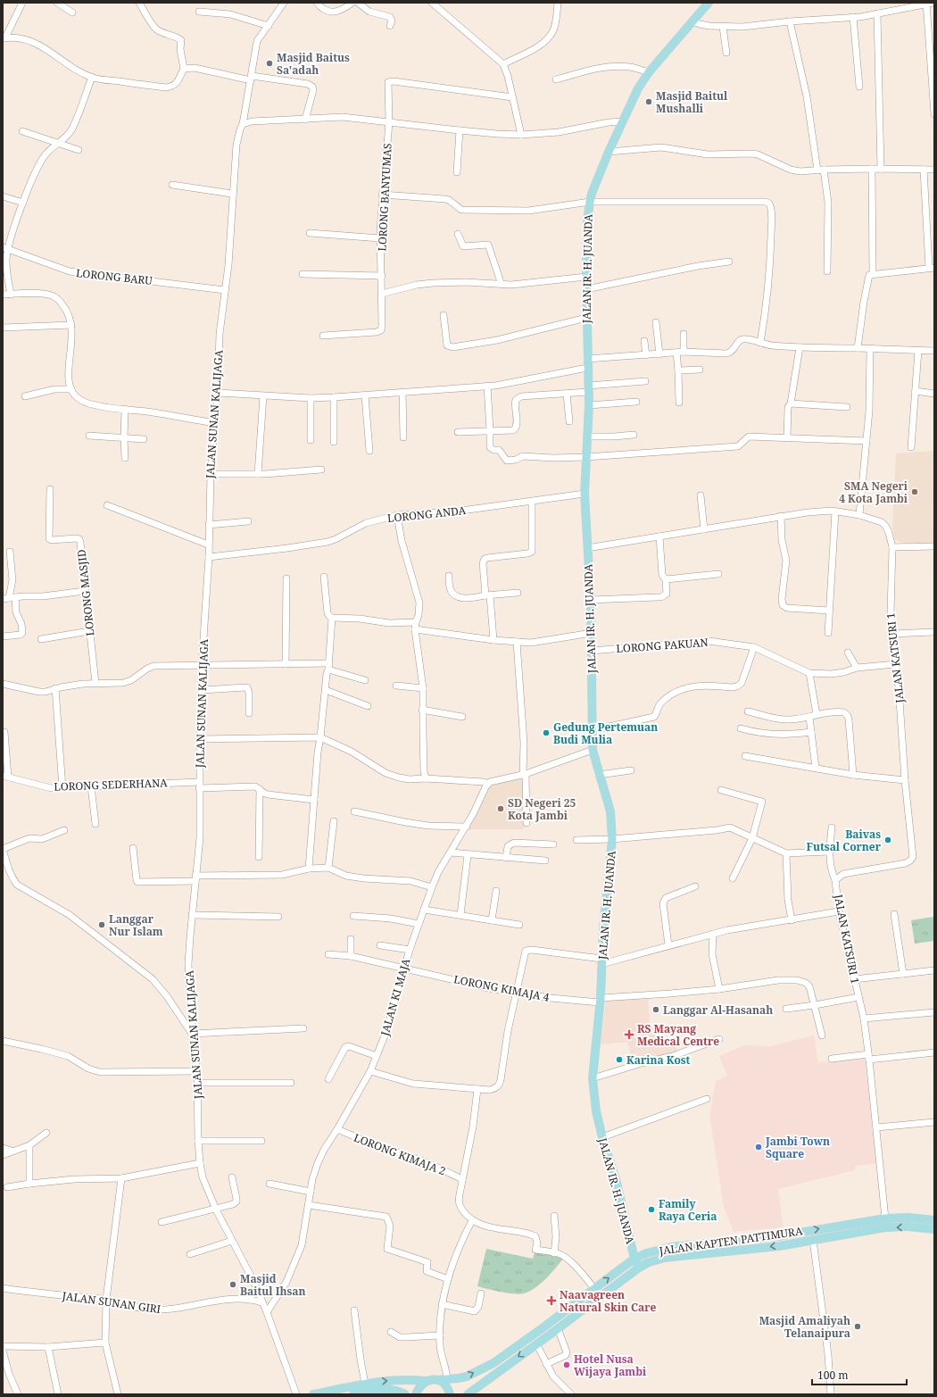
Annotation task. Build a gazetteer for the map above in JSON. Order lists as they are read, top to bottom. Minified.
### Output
{"streets":{"main road":["JALAN IR. H. JUANDA","JALAN KAPTEN PATTIMURA"],"street":["LORONG BANYUMAS","LORONG BARU","JALAN SUNAN KALIJAGA","LORONG ANDA","LORONG MASJID","LORONG PAKUAN","JALAN KATSURI 1","LORONG SEDERHANA","LORONG KIMAJA 4","JALAN KI MAJA","LORONG KIMAJA 2","JALAN SUNAN GIRI"]},"crossings":[["JALAN IR. H. JUANDA","LORONG ANDA"],["JALAN IR. H. JUANDA","LORONG PAKUAN"],["JALAN IR. H. JUANDA","JALAN KATSURI 1"],["JALAN IR. H. JUANDA","LORONG KIMAJA 4"],["JALAN IR. H. JUANDA","JALAN KAPTEN PATTIMURA"],["LORONG BARU","JALAN SUNAN KALIJAGA"],["JALAN SUNAN KALIJAGA","LORONG ANDA"],["JALAN SUNAN KALIJAGA","LORONG SEDERHANA"],["JALAN SUNAN KALIJAGA","JALAN KI MAJA"],["JALAN SUNAN KALIJAGA","JALAN SUNAN GIRI"],["LORONG PAKUAN","JALAN KATSURI 1"],["JALAN KATSURI 1","JALAN KAPTEN PATTIMURA"],["LORONG KIMAJA 4","JALAN KI MAJA"],["JALAN KI MAJA","LORONG KIMAJA 2"]],"places":{"other":["Masjid Baitus Sa'adah","Masjid Baitul Mushalli","SMA Negeri 4 Kota Jambi","Gedung Pertemuan Budi Mulia","SD Negeri 25 Kota Jambi","Baivas Futsal Corner","Langgar Nur Islam","Langgar Al-Hasanah","Karina Kost","Jambi Town Square","Family Raya Ceria","Masjid Baitul Ihsan","Masjid Amaliyah Telanaipura","Hotel Nusa Wijaya Jambi"],"health":["RS Mayang Medical Centre","Naavagreen Natural Skin Care"]},"scale_bar":"100 m"}
